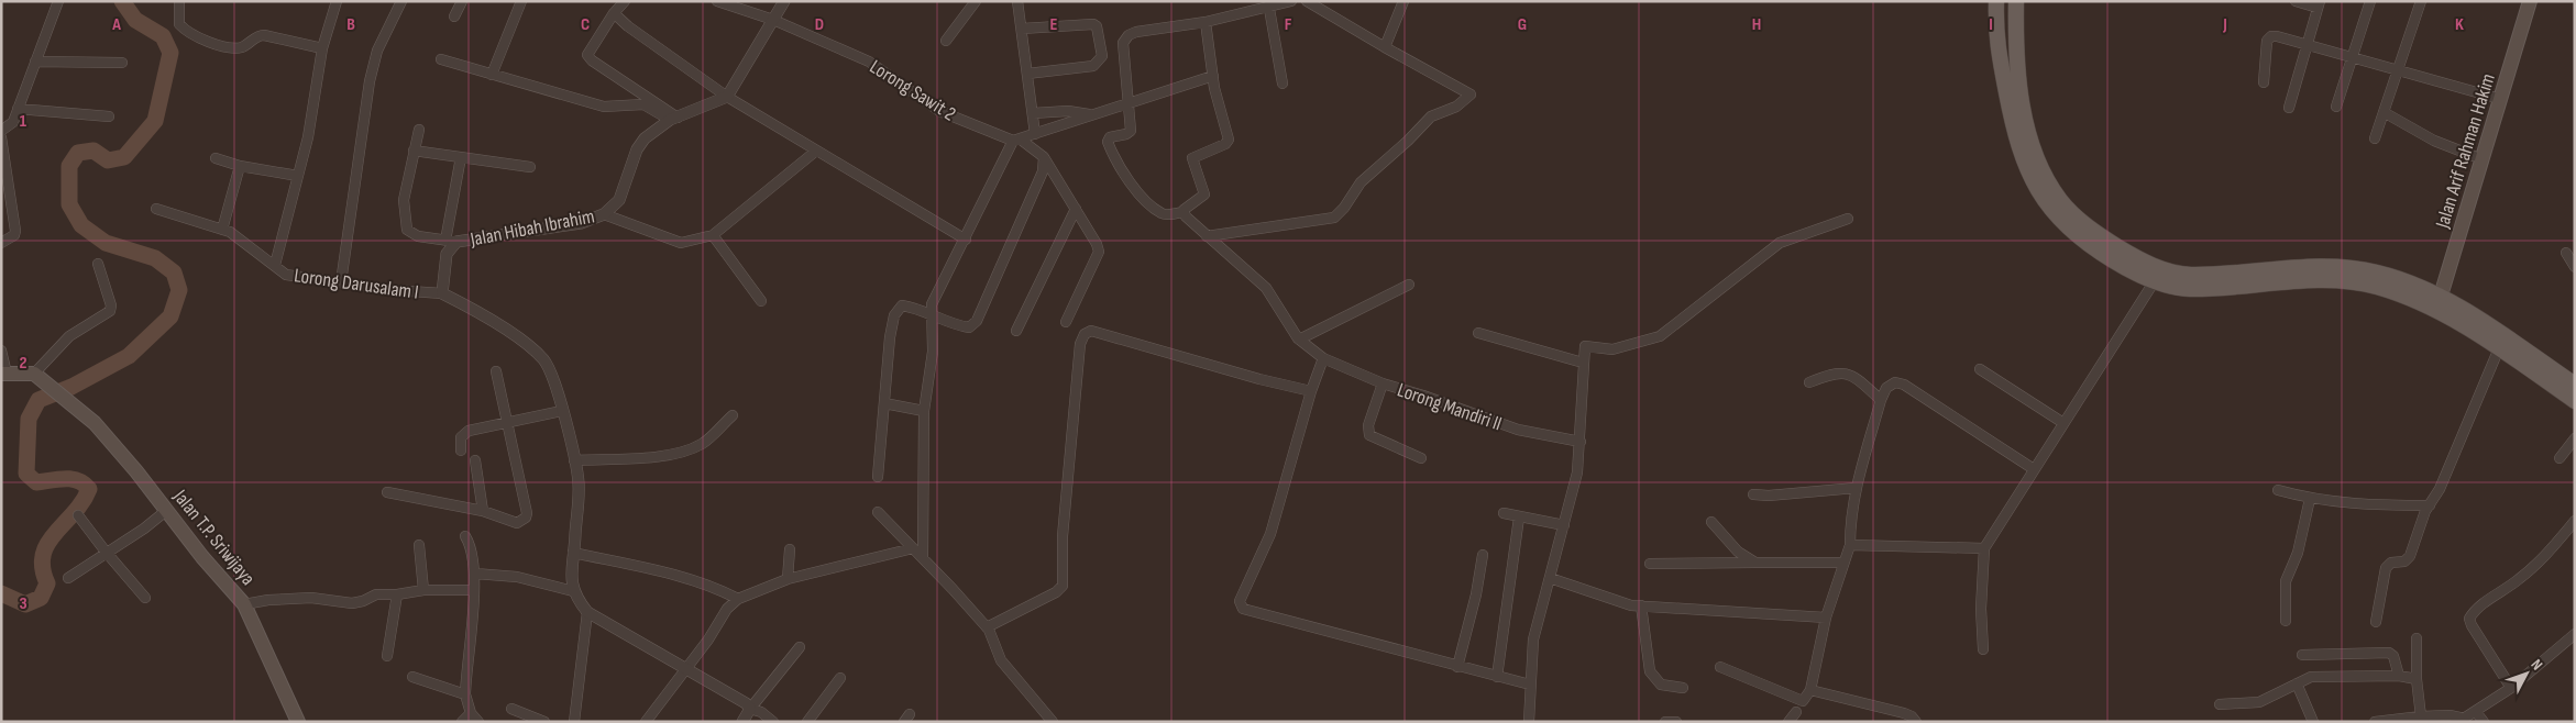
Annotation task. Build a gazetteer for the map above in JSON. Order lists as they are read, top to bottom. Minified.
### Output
{"streets":{"main road":["Jalan Arif Rahman Hakim","Jalan T.P. Sriwijaya"],"street":["Lorong Sawit 2","Jalan Hibah Ibrahim","Lorong Darusalam I","Lorong Mandiri II"]},"crossings":[["Jalan Hibah Ibrahim","Lorong Darusalam I"]],"north":"top right","grid":{"columns":["A","B","C","D","E","F","G","H","I","J","K"],"rows":["1","2","3"]}}
